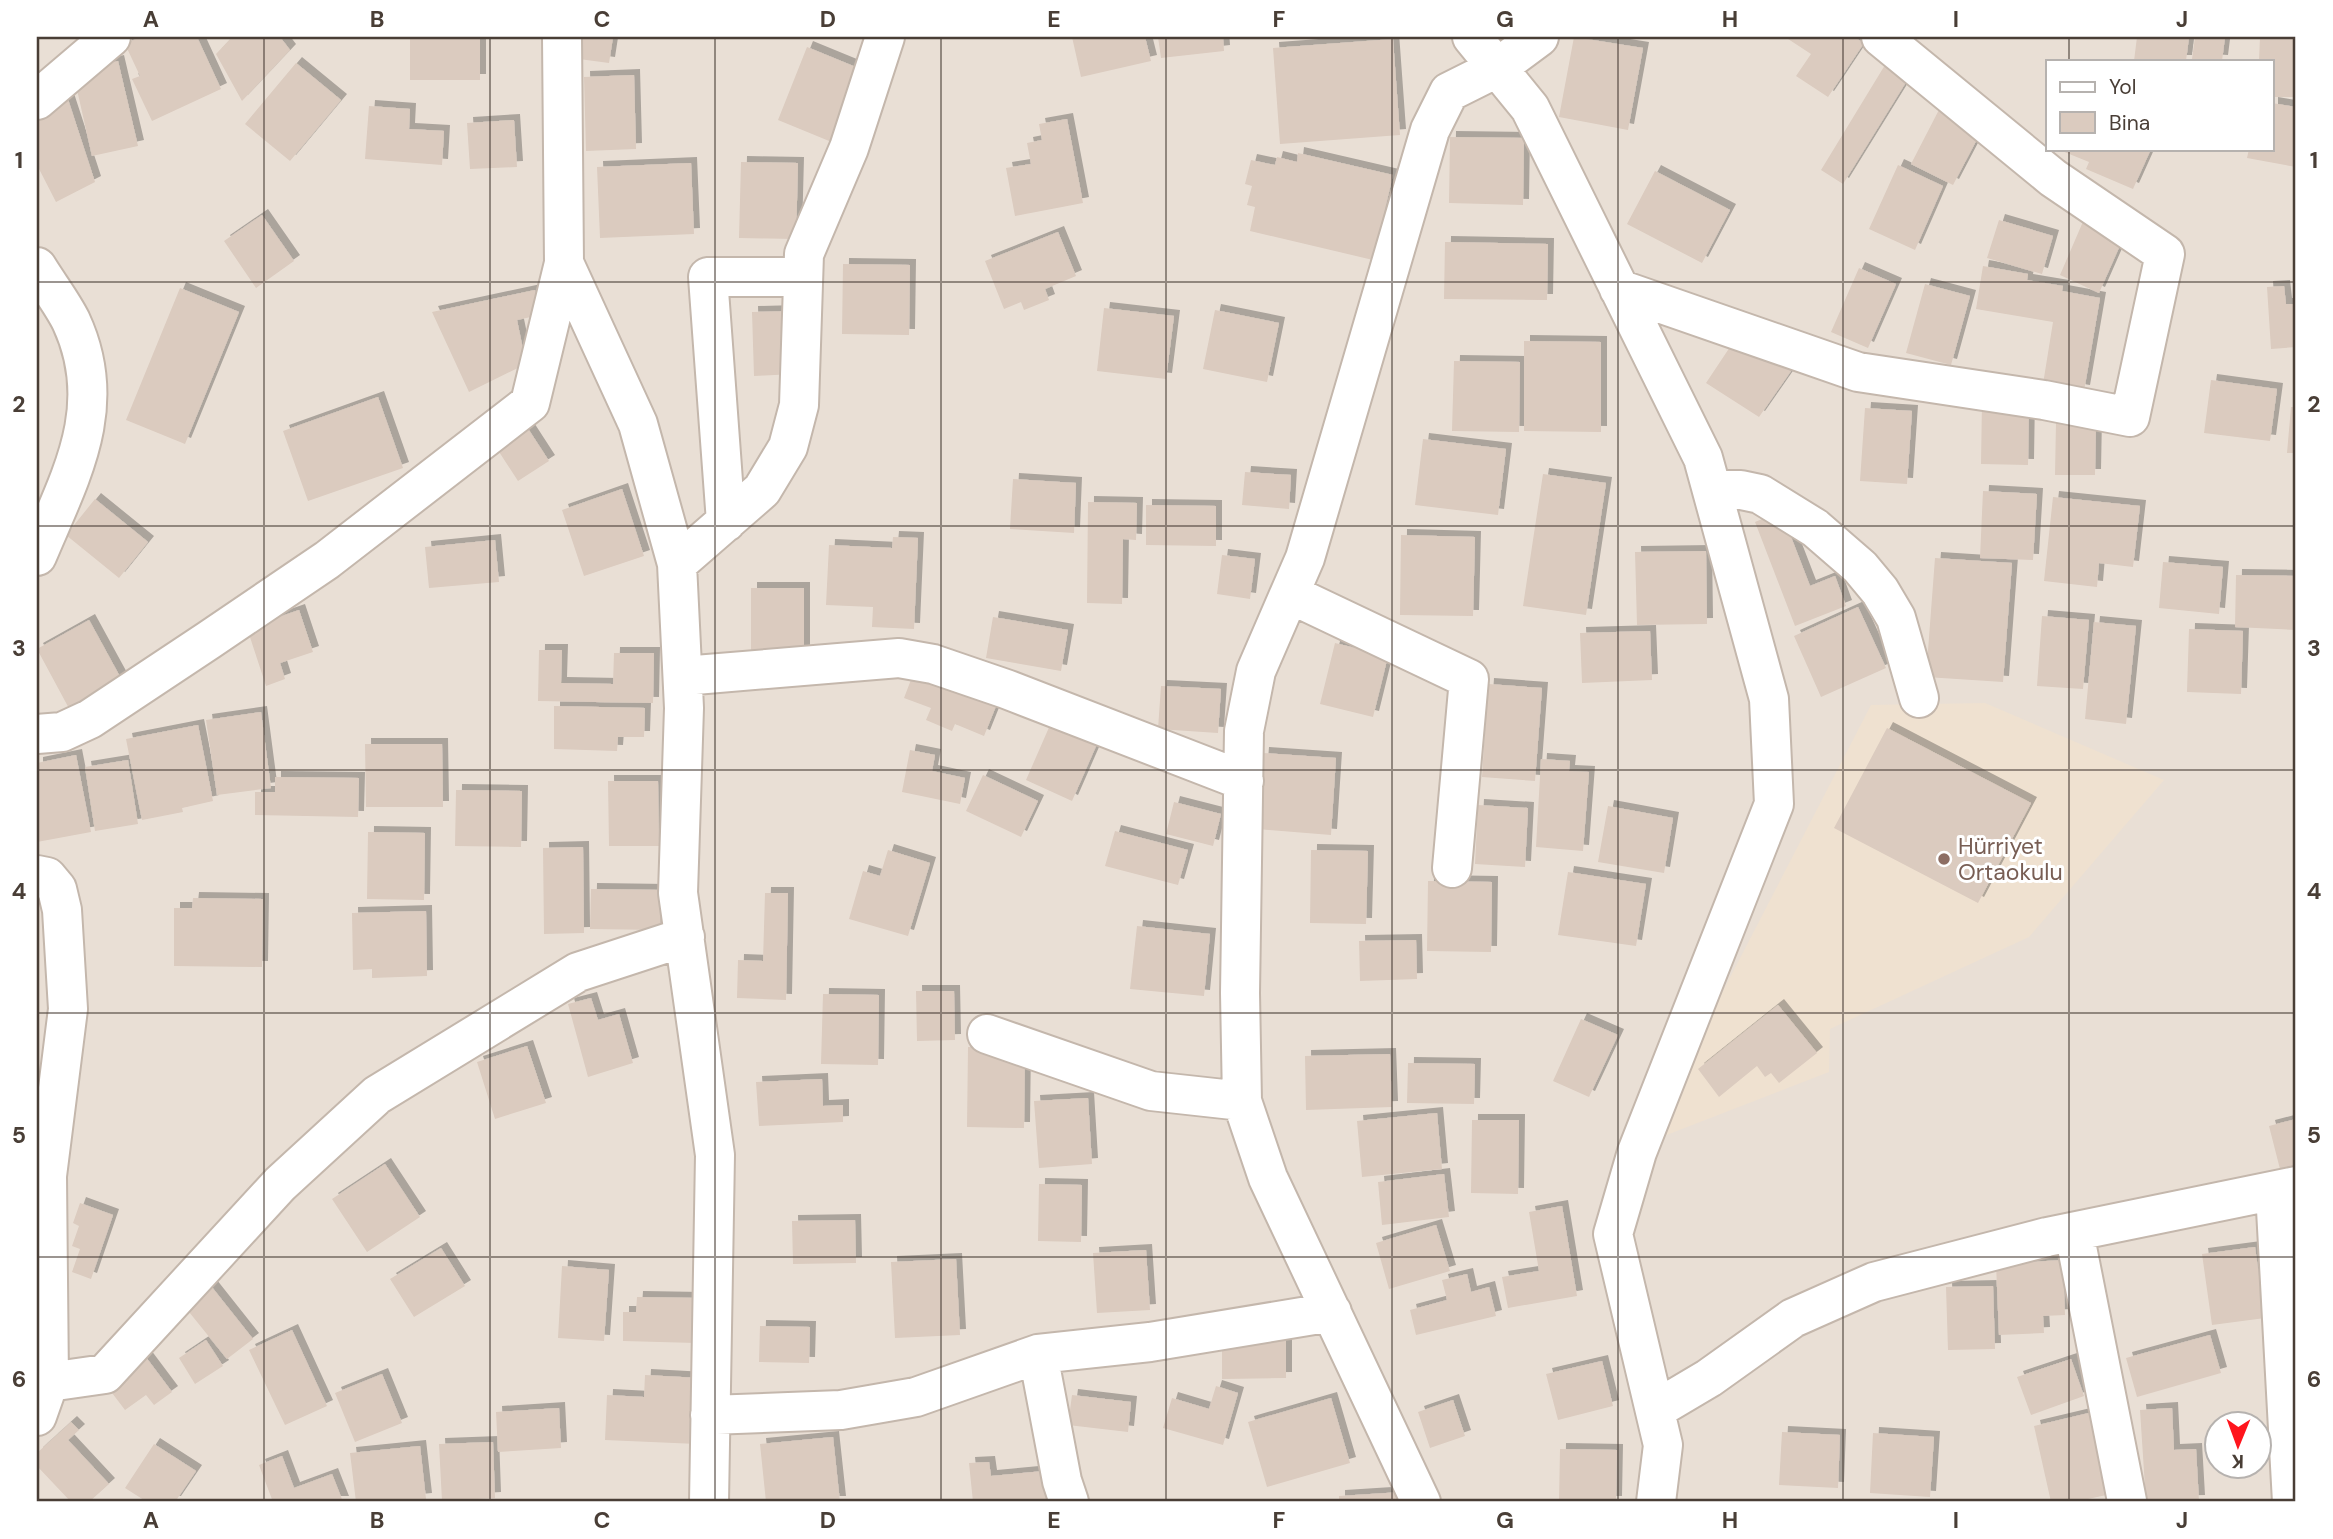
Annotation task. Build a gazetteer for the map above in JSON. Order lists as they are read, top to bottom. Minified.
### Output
{"places":["Hürriyet Ortaokulu"],"legend":["Yol","Bina"],"north":"bottom","grid":{"columns":["A","B","C","D","E","F","G","H","I","J"],"rows":["1","2","3","4","5","6"]}}
